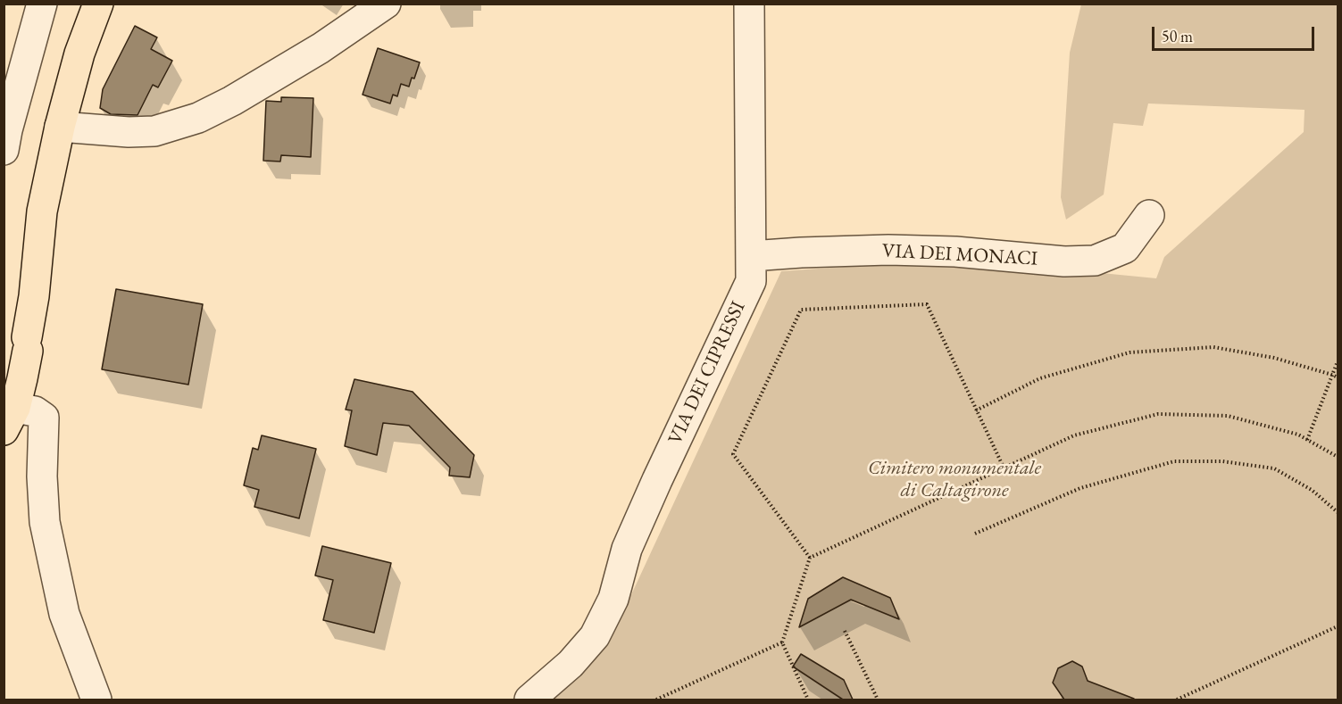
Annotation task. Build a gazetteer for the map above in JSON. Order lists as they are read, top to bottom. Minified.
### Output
{"streets":{"street":["VIA DEI MONACI","VIA DEI CIPRESSI"]},"crossings":[["VIA DEI MONACI","VIA DEI CIPRESSI"]],"parks":["Cimitero monumentale di Caltagirone"],"scale_bar":"50 m"}
